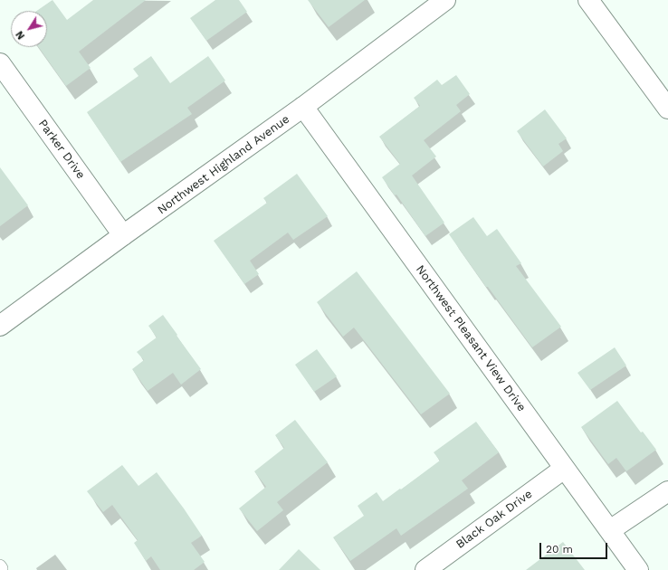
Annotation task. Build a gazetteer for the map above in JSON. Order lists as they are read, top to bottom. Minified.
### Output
{"streets":{"street":["Parker Drive","Northwest Highland Avenue","Northwest Pleasant View Drive","Black Oak Drive"]},"crossings":[["Parker Drive","Northwest Highland Avenue"],["Northwest Highland Avenue","Northwest Pleasant View Drive"],["Northwest Pleasant View Drive","Black Oak Drive"]],"scale_bar":"20 m","north":"bottom left"}
